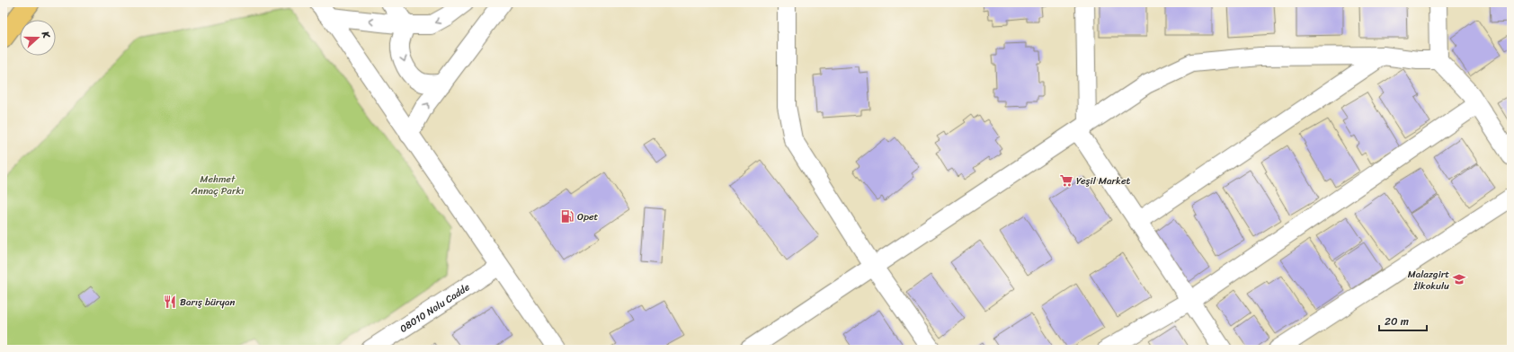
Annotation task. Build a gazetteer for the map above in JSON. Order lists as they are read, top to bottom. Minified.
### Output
{"streets":{"street":["08010 Nolu Cadde"]},"parks":["Mehmet Annaç Parkı"],"places":{"supermarket":["Yeşil Market"],"fuel station":["Opet"],"school or university":["Malazgirt İlkokulu"],"restaurant":["Barış büryan"]},"scale_bar":"20 m","north":"right"}
